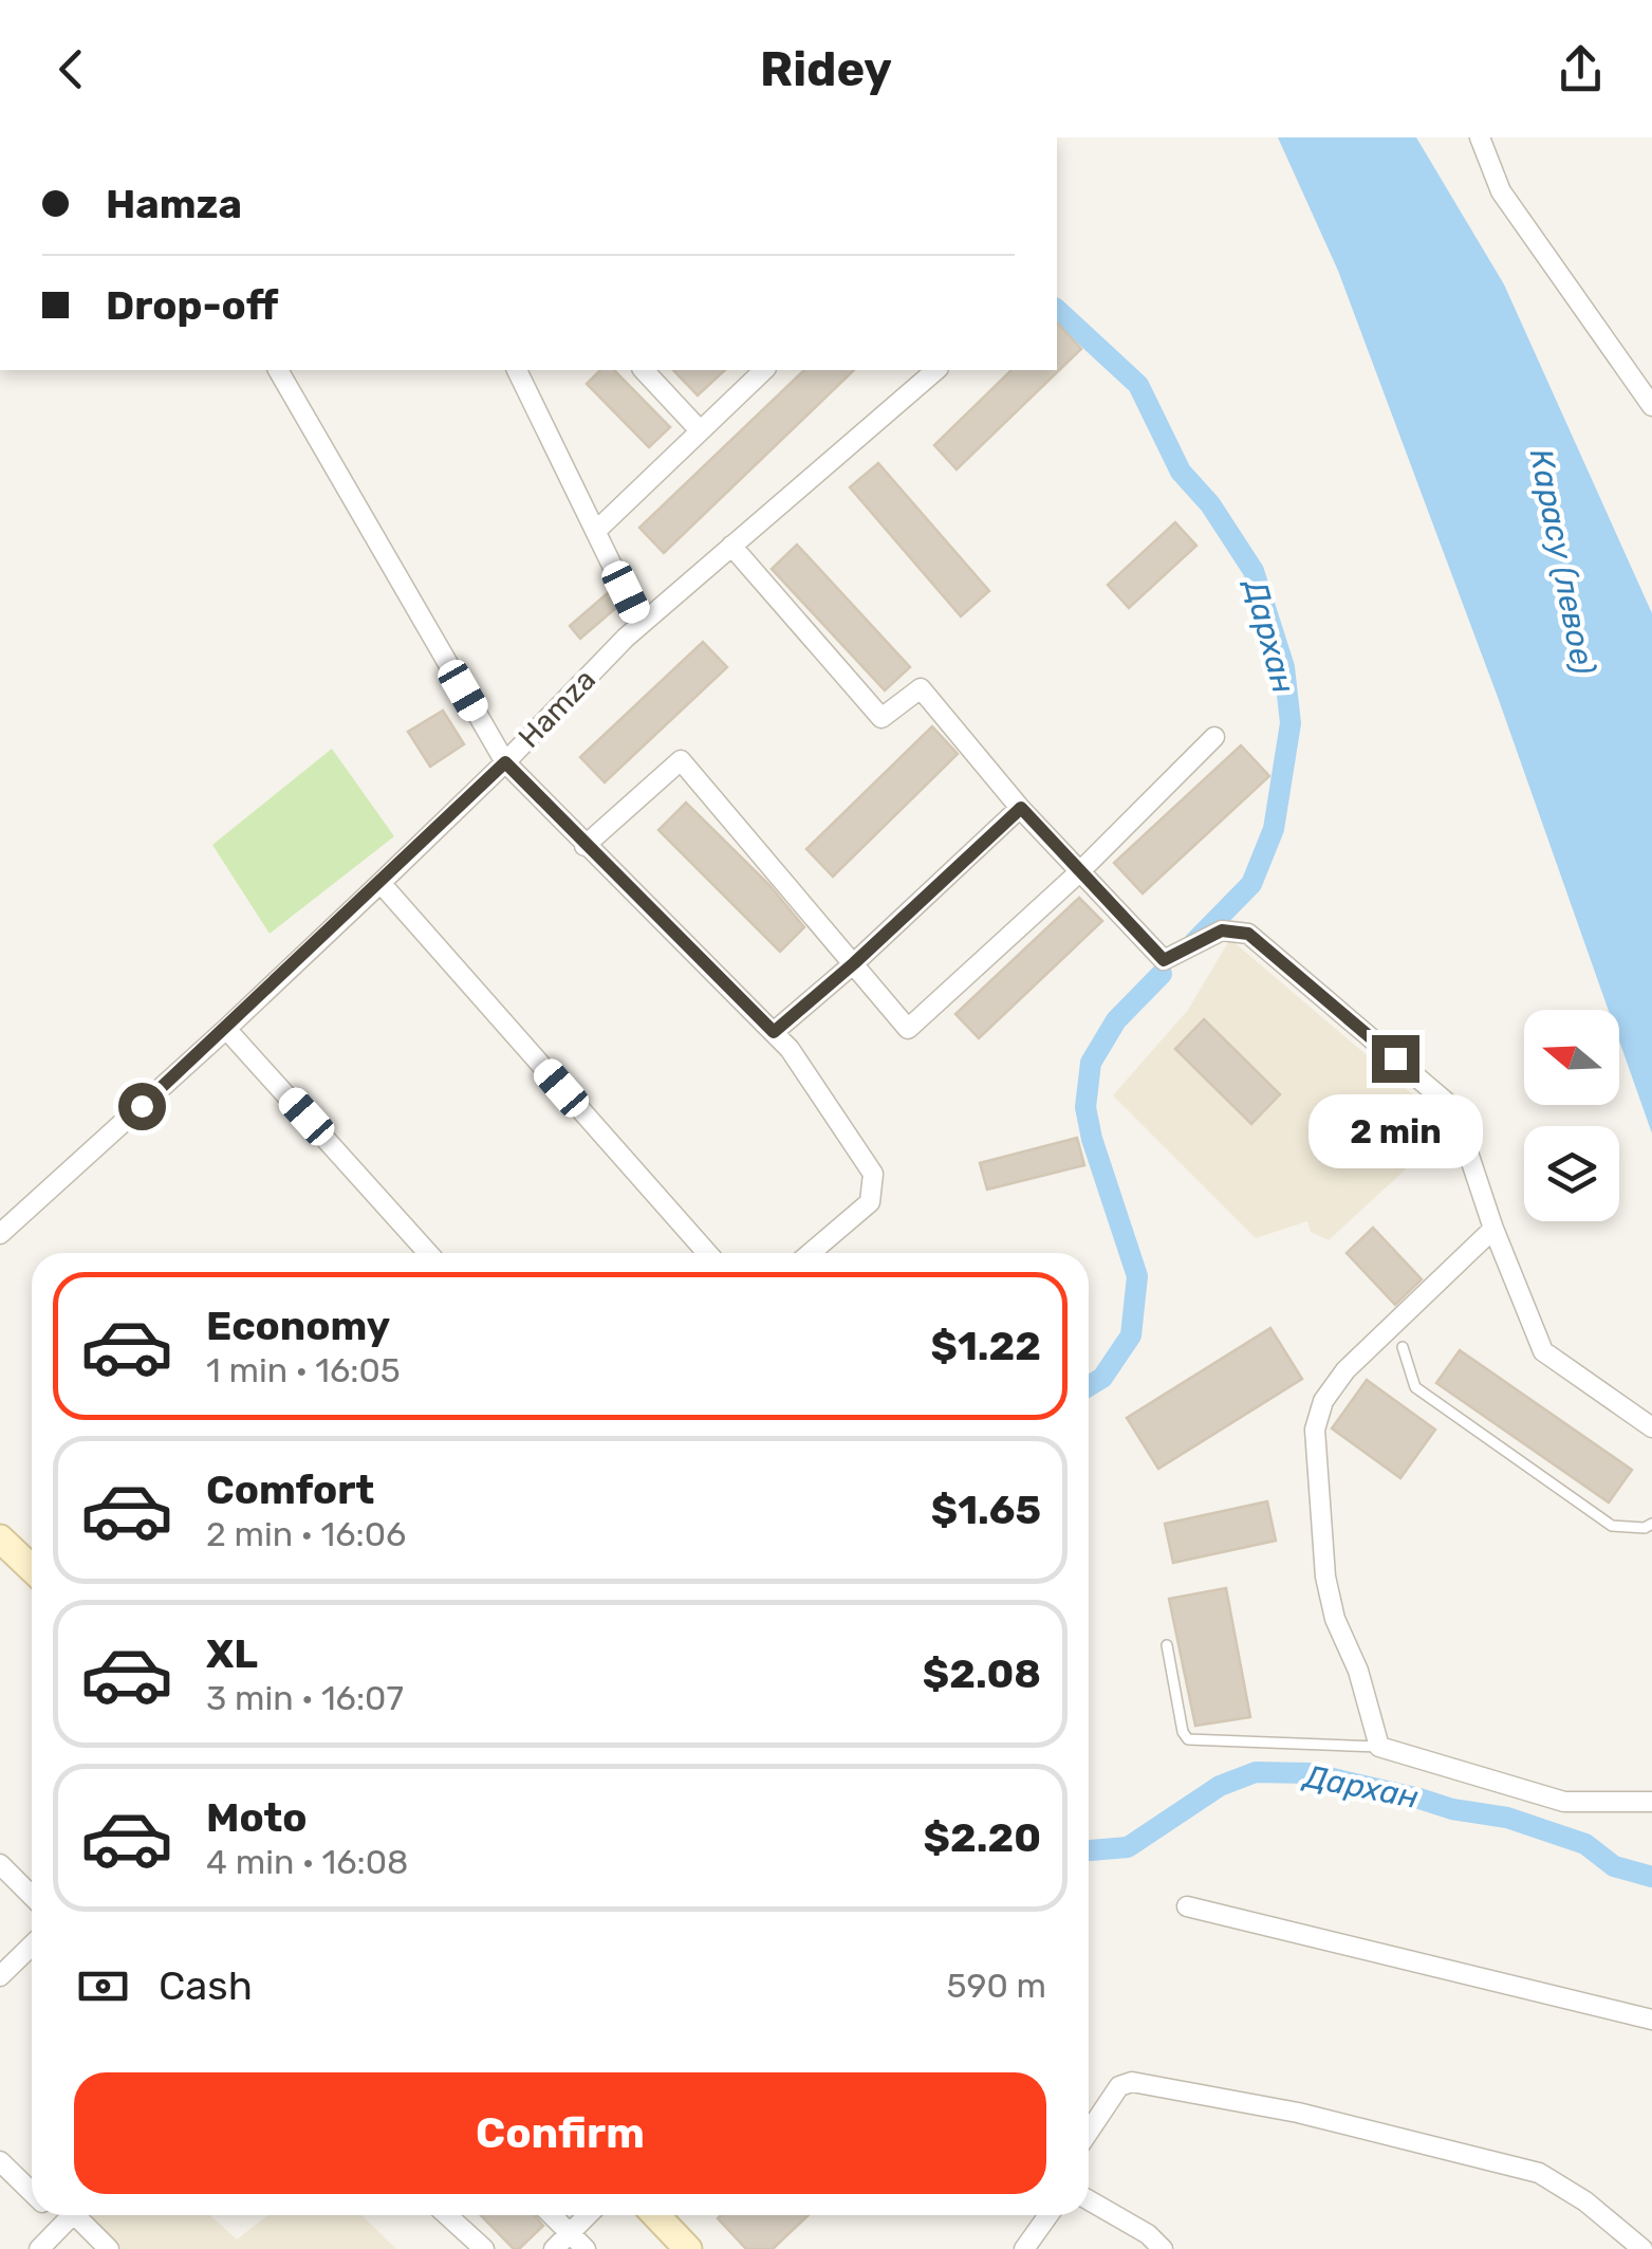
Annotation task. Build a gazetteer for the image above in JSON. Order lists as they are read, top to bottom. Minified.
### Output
{"streets":{"street":["Hamza"]},"water":["Карасу (левое)","Дархан"],"north":"left","page":{"header":"Ridey","banner":["Hamza","Drop-off"],"bubble":"2 min","list":[{"name":"Economy","note":"1 min · 16:05","value":"$1.22"},{"name":"Comfort","note":"2 min · 16:06","value":"$1.65"},{"name":"XL","note":"3 min · 16:07","value":"$2.08"},{"name":"Moto","note":"4 min · 16:08","value":"$2.20"}],"pay":["Cash","590 m"],"buttons":"Confirm"}}
